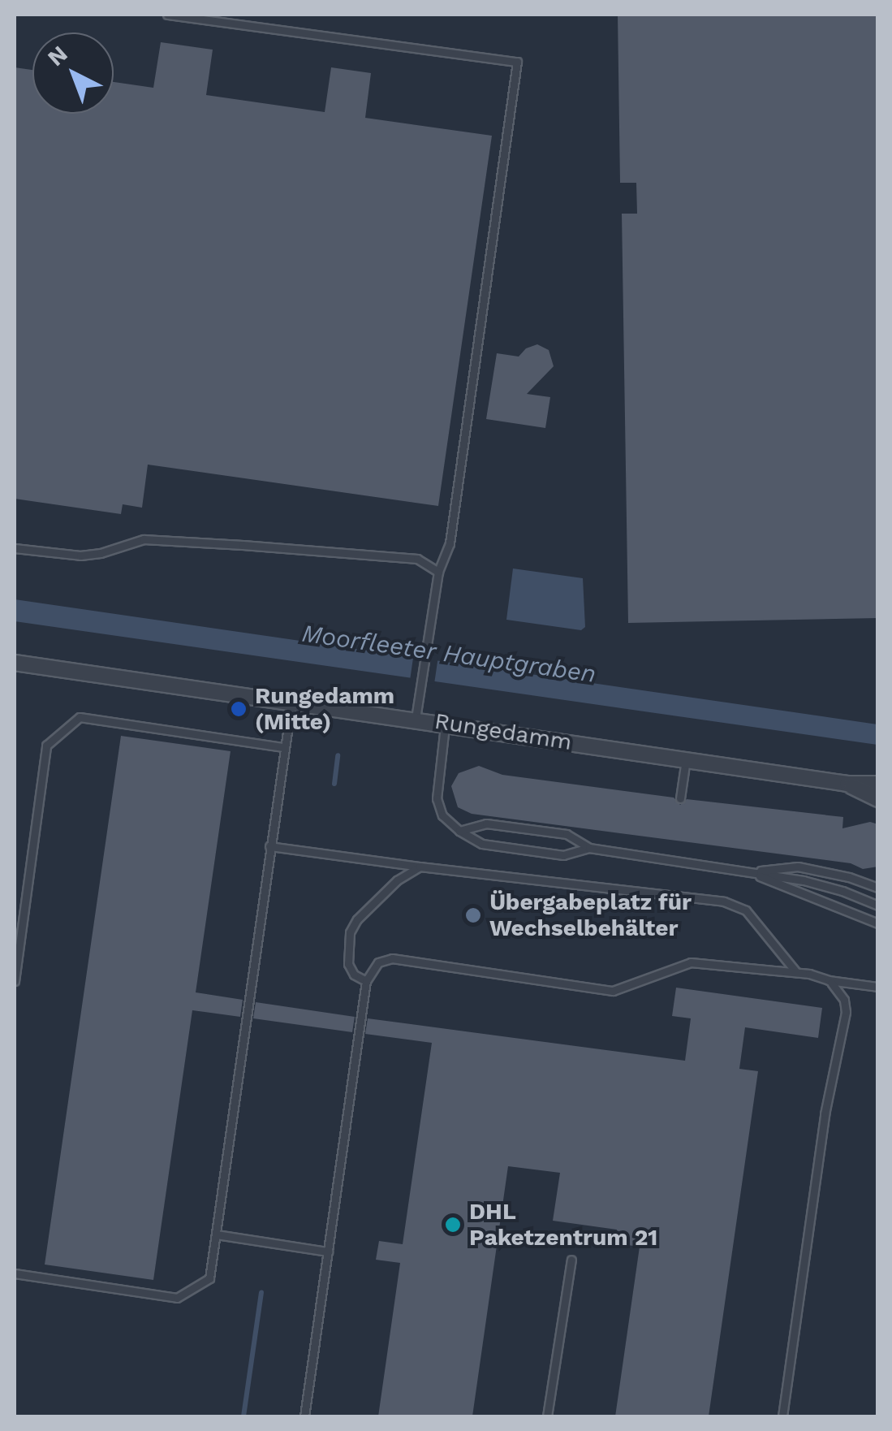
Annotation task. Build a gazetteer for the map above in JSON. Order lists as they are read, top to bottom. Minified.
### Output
{"streets":{"street":["Rungedamm"]},"water":["Moorfleeter Hauptgraben"],"places":["Rungedamm (Mitte)","Übergabeplatz für Wechselbehälter","DHL Paketzentrum 21"],"north":"top left"}
